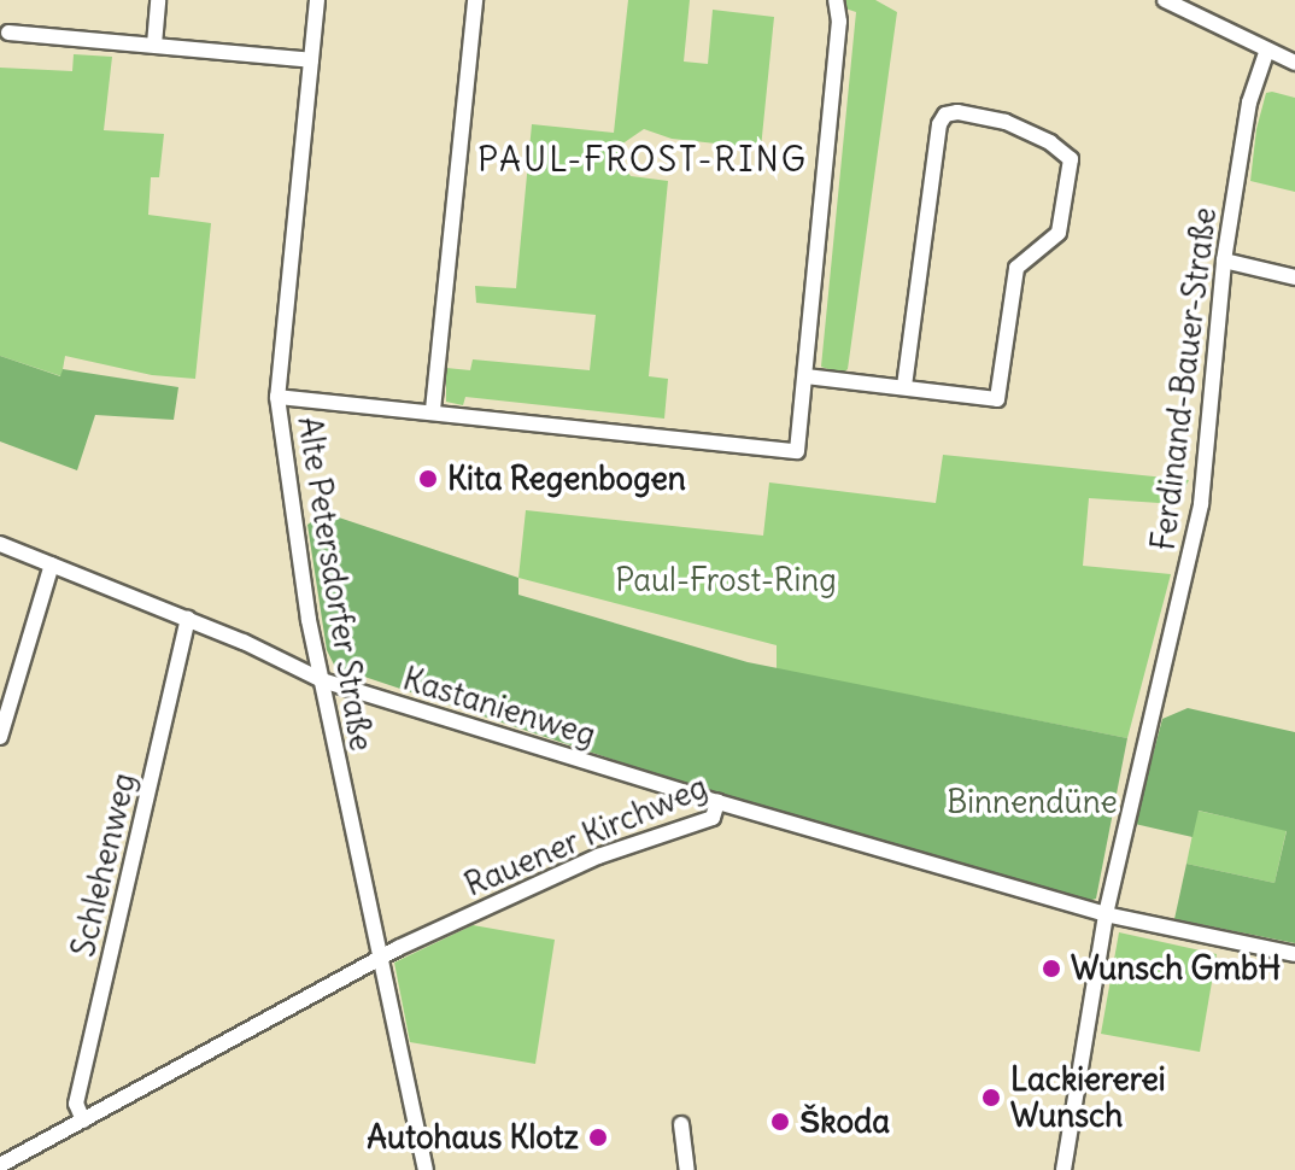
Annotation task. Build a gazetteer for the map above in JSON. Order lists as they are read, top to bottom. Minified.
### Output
{"streets":{"street":["Ferdinand-Bauer-Straße","Alte Petersdorfer Straße","Kastanienweg","Rauener Kirchweg","Schlehenweg"]},"crossings":[["Ferdinand-Bauer-Straße","Rauener Kirchweg"],["Alte Petersdorfer Straße","Kastanienweg"],["Alte Petersdorfer Straße","Rauener Kirchweg"],["Kastanienweg","Rauener Kirchweg"],["Kastanienweg","Schlehenweg"],["Rauener Kirchweg","Schlehenweg"]],"districts":["PAUL-FROST-RING"],"parks":["Paul-Frost-Ring","Binnendüne"],"places":["Kita Regenbogen","Wunsch GmbH","Lackiererei Wunsch","Škoda","Autohaus Klotz"]}
